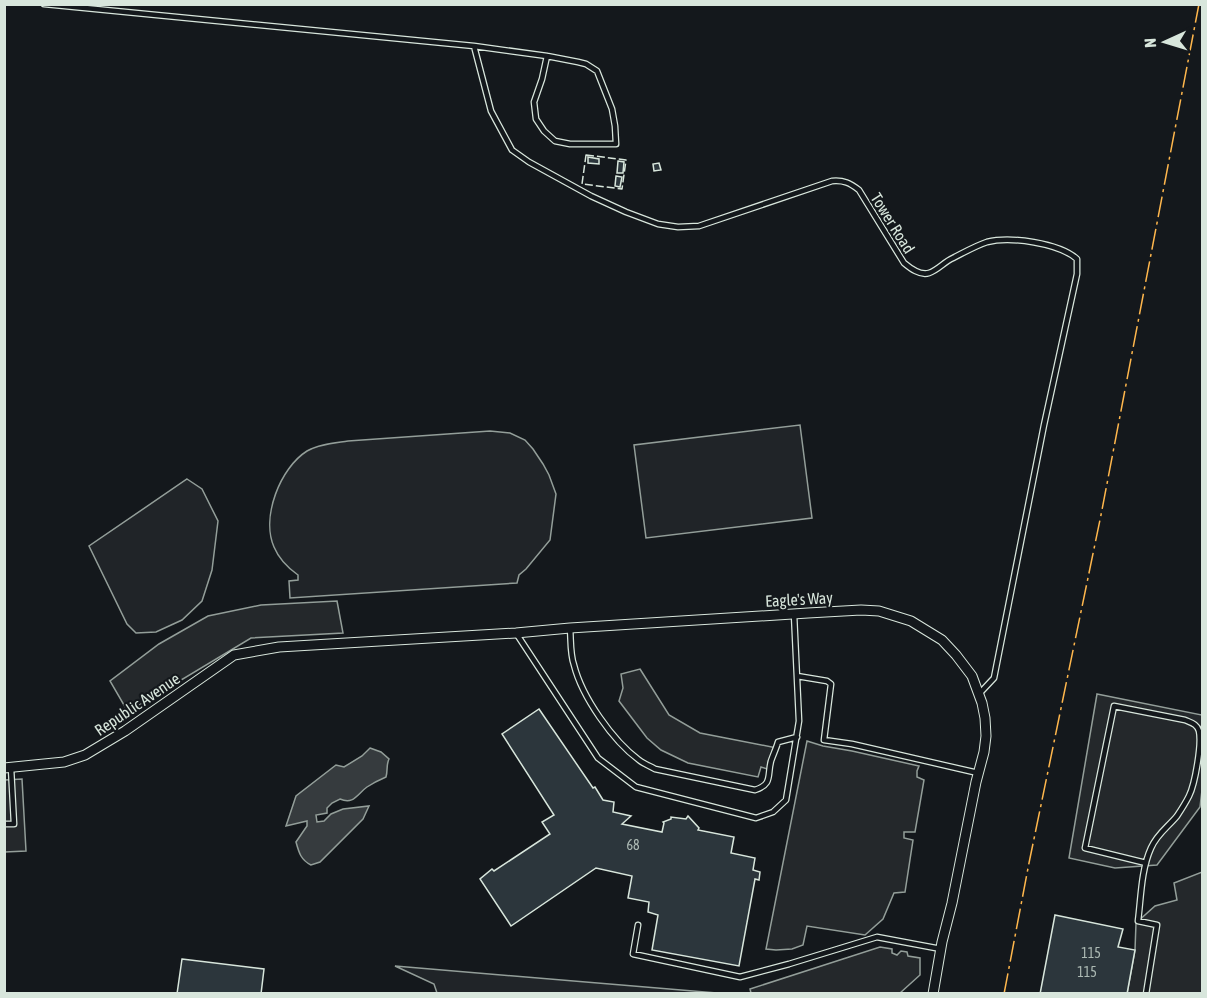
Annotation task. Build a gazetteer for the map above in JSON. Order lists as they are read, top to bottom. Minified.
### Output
{"streets":{"street":["Eagle's Way","Republic Avenue"],"lane":["Tower Road"]},"crossings":[["Tower Road","Eagle's Way"],["Eagle's Way","Republic Avenue"]],"house_numbers":["68","115","115"],"north":"left"}
